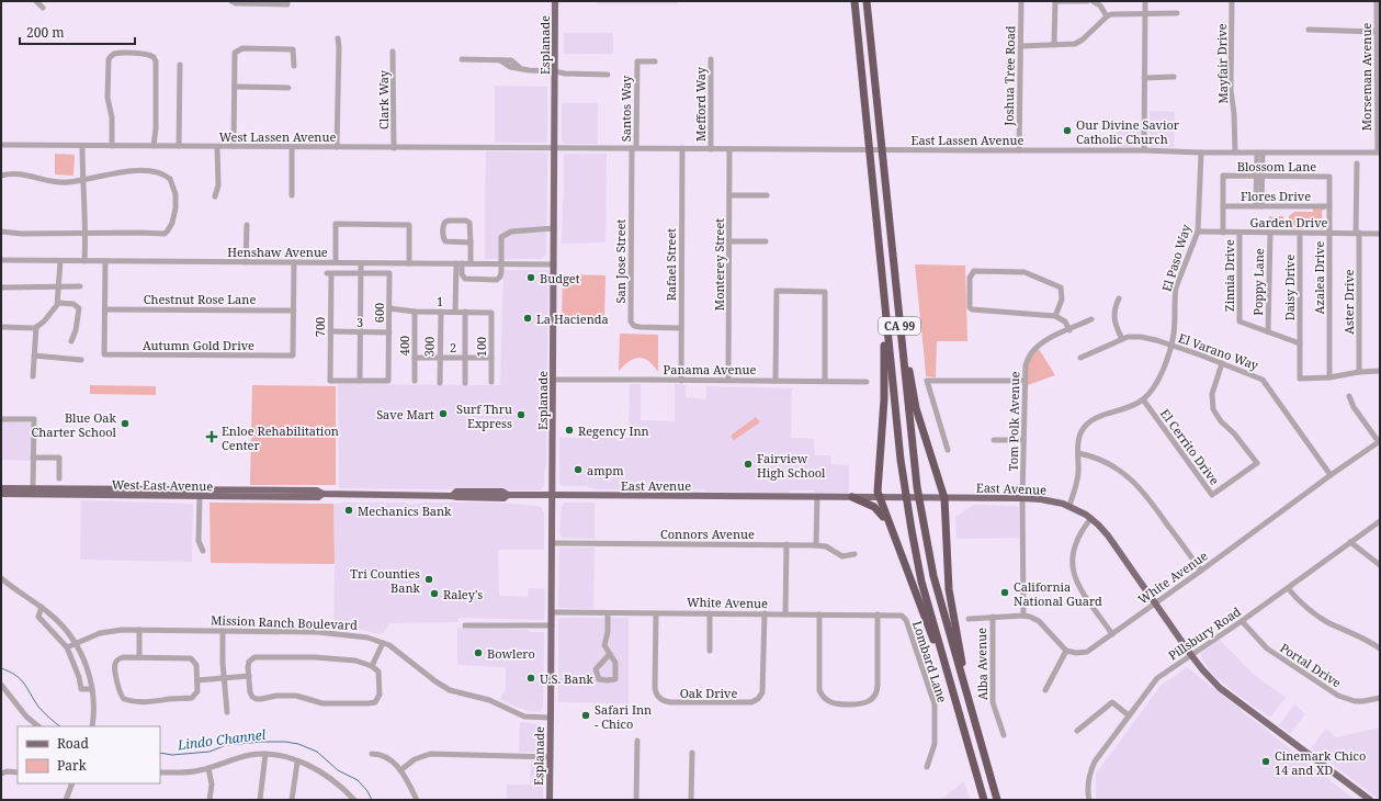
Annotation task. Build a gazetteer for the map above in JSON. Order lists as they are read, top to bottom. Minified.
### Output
{"streets":{"highway":["CA 99"],"main road":["Esplanade","West East Avenue","East Avenue"],"street":["Mayfair Drive","Joshua Tree Road","Morseman Avenue","Clark Way","Mefford Way","Santos Way","West Lassen Avenue","East Lassen Avenue","Blossom Lane","Flores Drive","Garden Drive","Henshaw Avenue","El Paso Way","San Jose Street","Rafael Street","Monterey Street","Zinnia Drive","Azalea Drive","Poppy Lane","Daisy Drive","Chestnut Rose Lane","1","Aster Drive","600","3","700","Autumn Gold Drive","400","300","2","100","El Varano Way","Panama Avenue","Tom Polk Avenue","El Cerrito Drive","Connors Avenue","White Avenue","Mission Ranch Boulevard","Pillsbury Road","Lombard Lane","Alba Avenue","Portal Drive","Oak Drive"]},"crossings":[["Esplanade","West Lassen Avenue"],["Esplanade","East Lassen Avenue"],["Esplanade","Henshaw Avenue"],["Esplanade","Panama Avenue"],["Esplanade","West East Avenue"],["Esplanade","East Avenue"],["Esplanade","Connors Avenue"],["Esplanade","White Avenue"],["Esplanade","Mission Ranch Boulevard"],["Mayfair Drive","East Lassen Avenue"],["Joshua Tree Road","East Lassen Avenue"],["Morseman Avenue","East Lassen Avenue"],["Clark Way","West Lassen Avenue"],["Mefford Way","East Lassen Avenue"],["Santos Way","East Lassen Avenue"],["Santos Way","San Jose Street"],["West Lassen Avenue","East Lassen Avenue"],["East Lassen Avenue","El Paso Way"],["East Lassen Avenue","San Jose Street"],["East Lassen Avenue","Rafael Street"],["East Lassen Avenue","Monterey Street"],["Blossom Lane","Zinnia Drive"],["Blossom Lane","Azalea Drive"],["Flores Drive","Zinnia Drive"],["Flores Drive","Azalea Drive"],["Garden Drive","El Paso Way"],["Garden Drive","Zinnia Drive"],["Garden Drive","Azalea Drive"],["Garden Drive","Poppy Lane"],["Garden Drive","Daisy Drive"],["Garden Drive","Aster Drive"],["Henshaw Avenue","600"],["Henshaw Avenue","Autumn Gold Drive"],["El Paso Way","El Varano Way"],["El Paso Way","El Cerrito Drive"],["El Paso Way","East Avenue"],["San Jose Street","Rafael Street"],["Rafael Street","Panama Avenue"],["Monterey Street","Panama Avenue"],["Zinnia Drive","Poppy Lane"],["Zinnia Drive","Daisy Drive"],["Chestnut Rose Lane","Autumn Gold Drive"],["1","600"],["1","400"],["1","300"],["1","100"],["600","3"],["600","700"],["3","700"],["400","2"],["300","2"],["2","100"],["El Varano Way","El Cerrito Drive"],["El Varano Way","White Avenue"],["Tom Polk Avenue","East Avenue"],["West East Avenue","East Avenue"],["East Avenue","White Avenue"],["East Avenue","Pillsbury Road"],["White Avenue","Lombard Lane"],["White Avenue","Oak Drive"],["Pillsbury Road","Portal Drive"]],"water":["Lindo Channel"],"places":{"other":["Our Divine Savior Catholic Church","Budget","La Hacienda","Save Mart","Surf Thru Express","Blue Oak Charter School","Regency Inn","Fairview High School","ampm","Mechanics Bank","Tri Counties Bank","California National Guard","Raley's","Bowlero","U.S. Bank","Safari Inn - Chico","Cinemark Chico 14 and XD"],"health":["Enloe Rehabilitation Center"]},"legend":["Road","Park"],"scale_bar":"200 m"}
